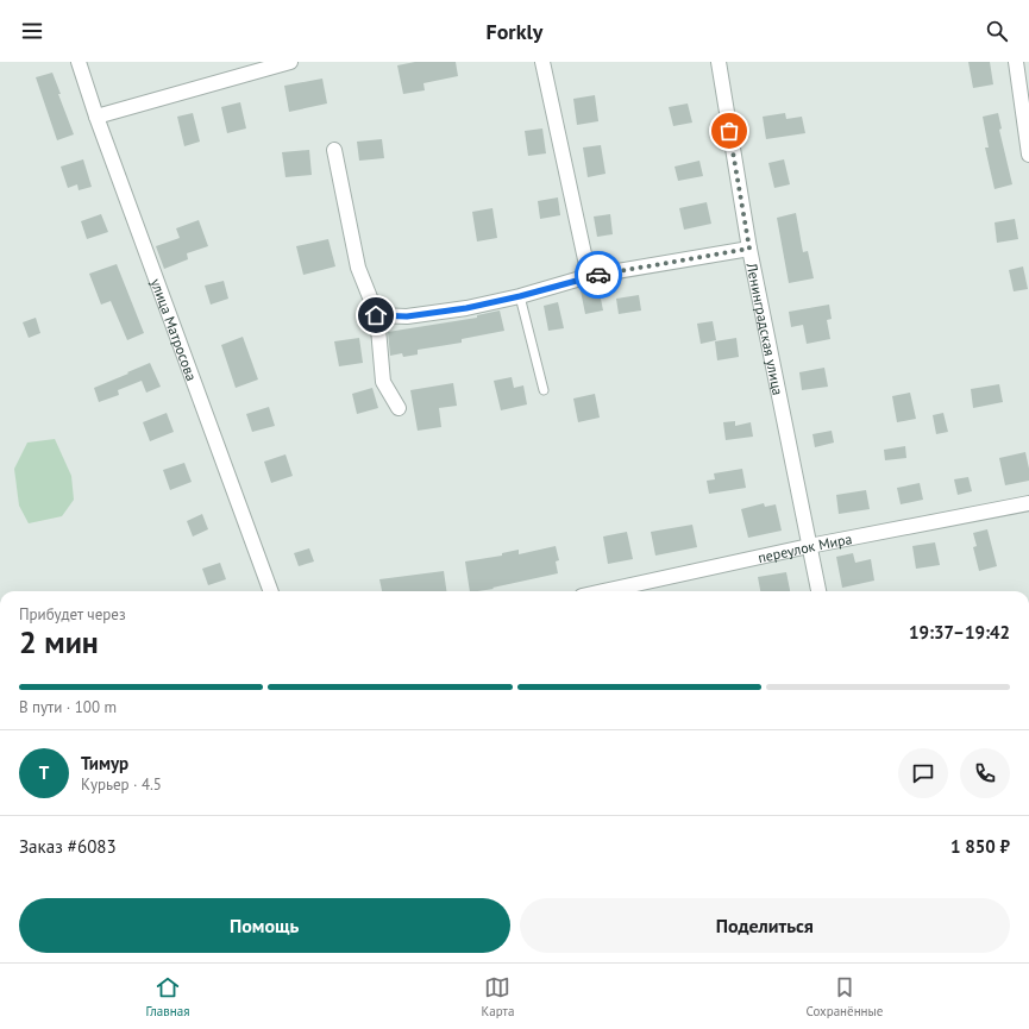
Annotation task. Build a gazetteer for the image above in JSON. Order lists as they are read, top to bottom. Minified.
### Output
{"streets":{"street":["улица Матросова","Ленинградская улица","переулок Мира"]},"crossings":[["Ленинградская улица","переулок Мира"]],"page":{"header":"Forkly","heading":["2 мин","Прибудет через","19:37–19:42"],"panel":["Тимур","Курьер · 4.5","Заказ #6083","1 850 ₽"],"bar":"В пути · 100 m","round":"Т","buttons":["Помощь","Поделиться"],"tabs":["Главная","Карта","Сохранённые"]}}
